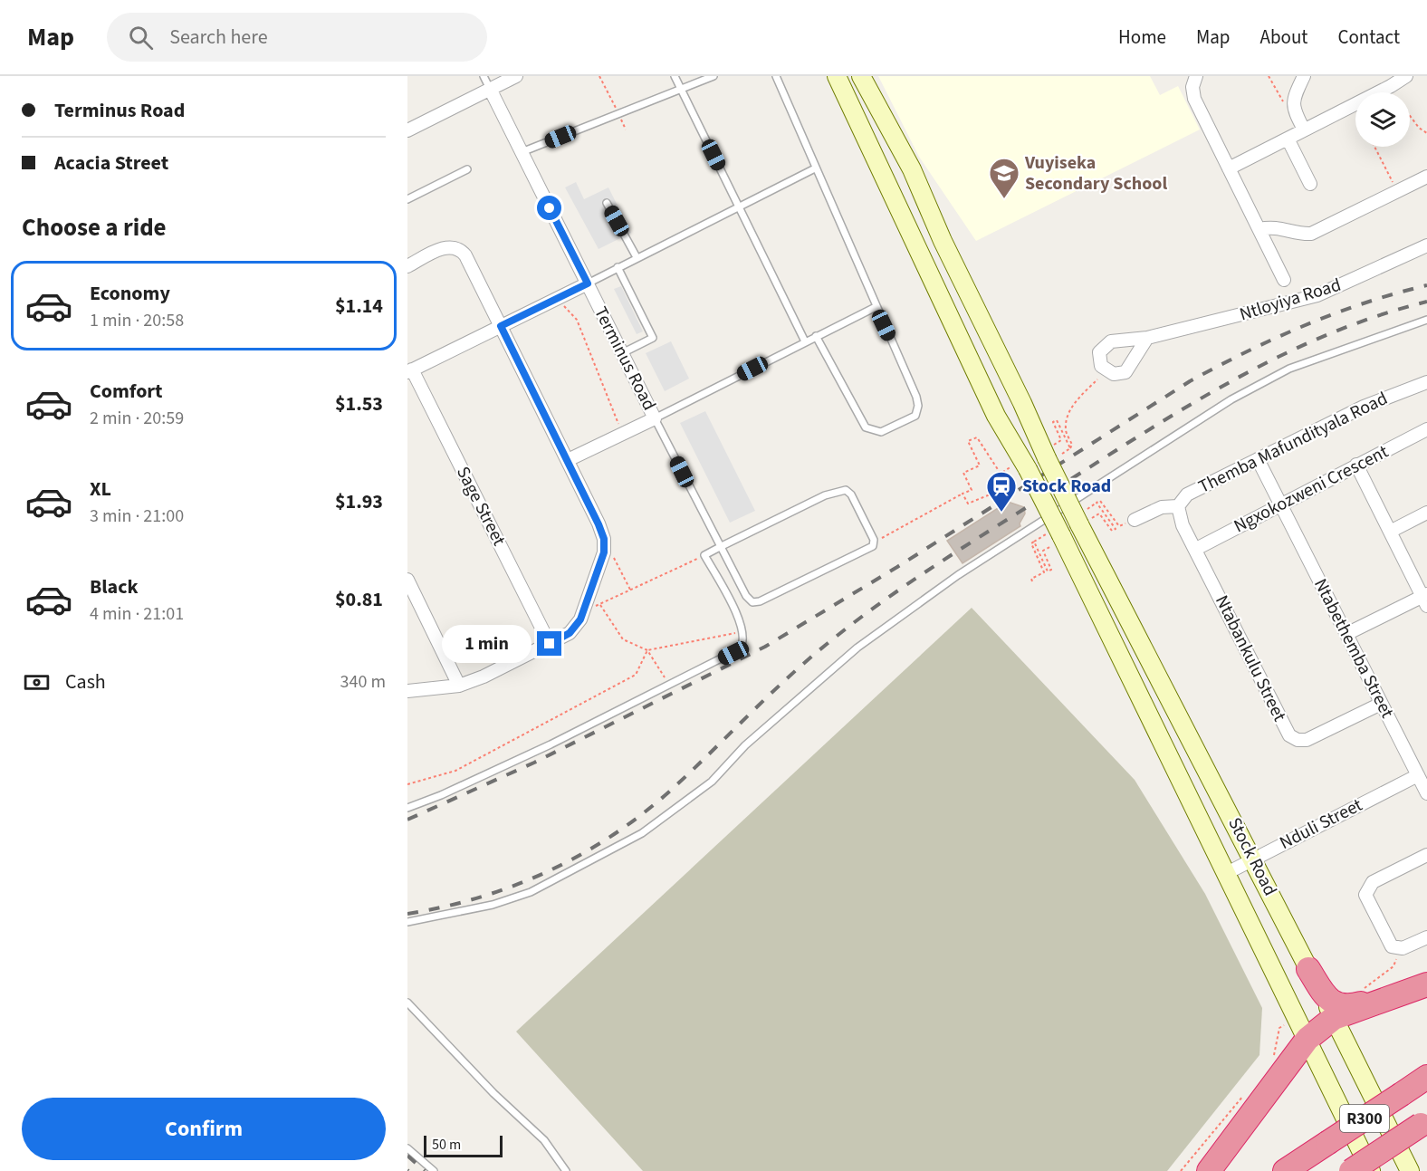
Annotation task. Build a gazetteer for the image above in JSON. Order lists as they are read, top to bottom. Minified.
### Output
{"streets":{"highway":["R300"],"main road":["Stock Road"],"street":["Ntloyiya Road","Terminus Road","Themba Mafundityala Road","Ngxokozweni Crescent","Sage Street","Ntabethemba Street","Ntabankulu Street","Nduli Street"]},"crossings":[["Themba Mafundityala Road","Ntabethemba Street"],["Ngxokozweni Crescent","Ntabethemba Street"],["Ngxokozweni Crescent","Ntabankulu Street"],["Ntabethemba Street","Ntabankulu Street"],["Ntabethemba Street","Nduli Street"],["Nduli Street","Stock Road"]],"places":{"school or university":["Vuyiseka Secondary School"],"station":["Stock Road"]},"scale_bar":"50 m","page":{"header":"Map","search":"Search here","nav":["Home","Map","About","Contact"],"banner":["Terminus Road","Acacia Street"],"heading":"Choose a ride","list":[{"name":"Economy","note":"1 min · 20:58","value":"$1.14"},{"name":"Comfort","note":"2 min · 20:59","value":"$1.53"},{"name":"XL","note":"3 min · 21:00","value":"$1.93"},{"name":"Black","note":"4 min · 21:01","value":"$0.81"}],"bubble":"1 min","pay":["Cash","340 m"],"buttons":"Confirm","scale":"50 m"}}
